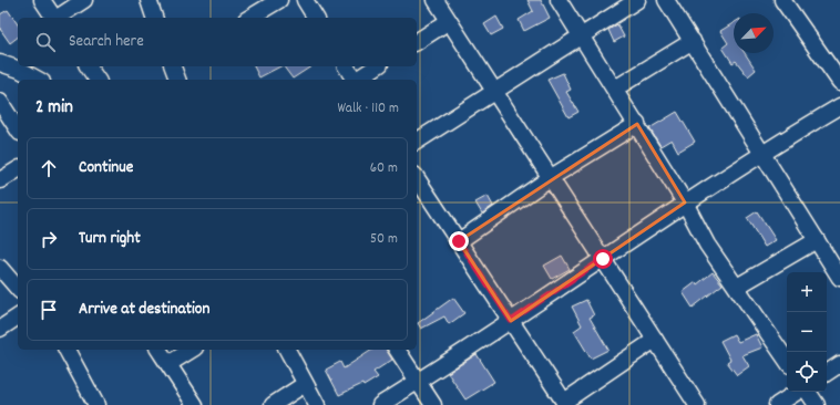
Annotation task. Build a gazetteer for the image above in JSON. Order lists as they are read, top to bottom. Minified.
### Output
{"north":"top right","page":{"search":"Search here","heading":["2 min","Walk · 110 m"],"list":[["Continue","60 m"],["Turn right","50 m"],"Arrive at destination"],"map_buttons":["+","−"]}}
